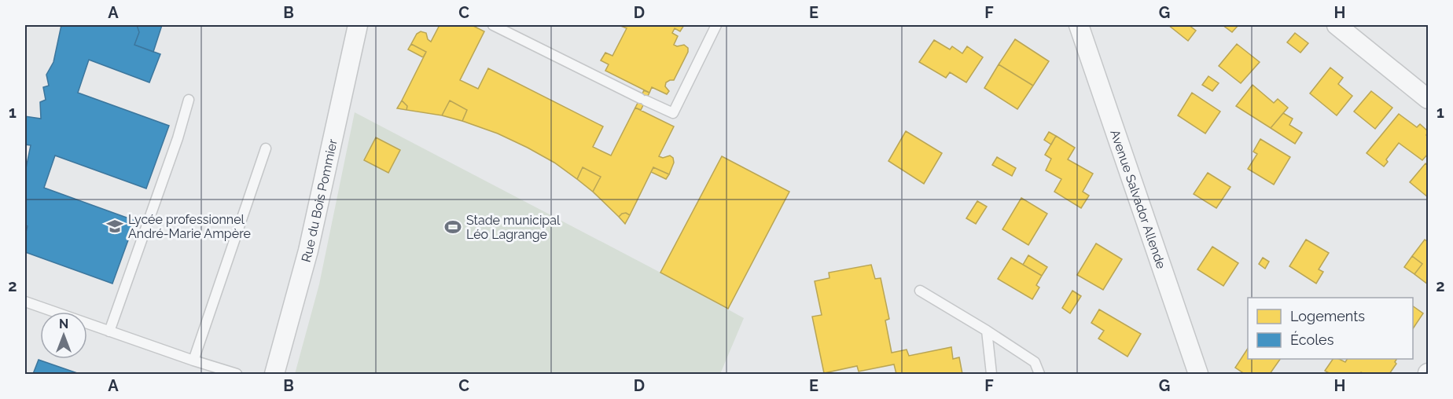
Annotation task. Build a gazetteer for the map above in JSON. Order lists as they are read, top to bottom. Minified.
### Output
{"streets":{"street":["Avenue Salvador Allende","Rue du Bois Pommier"]},"places":{"school or university":["Lycée professionnel André-Marie Ampère"],"sports":["Stade municipal Léo Lagrange"]},"legend":["Logements","Écoles"],"north":"top","grid":{"columns":["A","B","C","D","E","F","G","H"],"rows":["1","2"]}}
